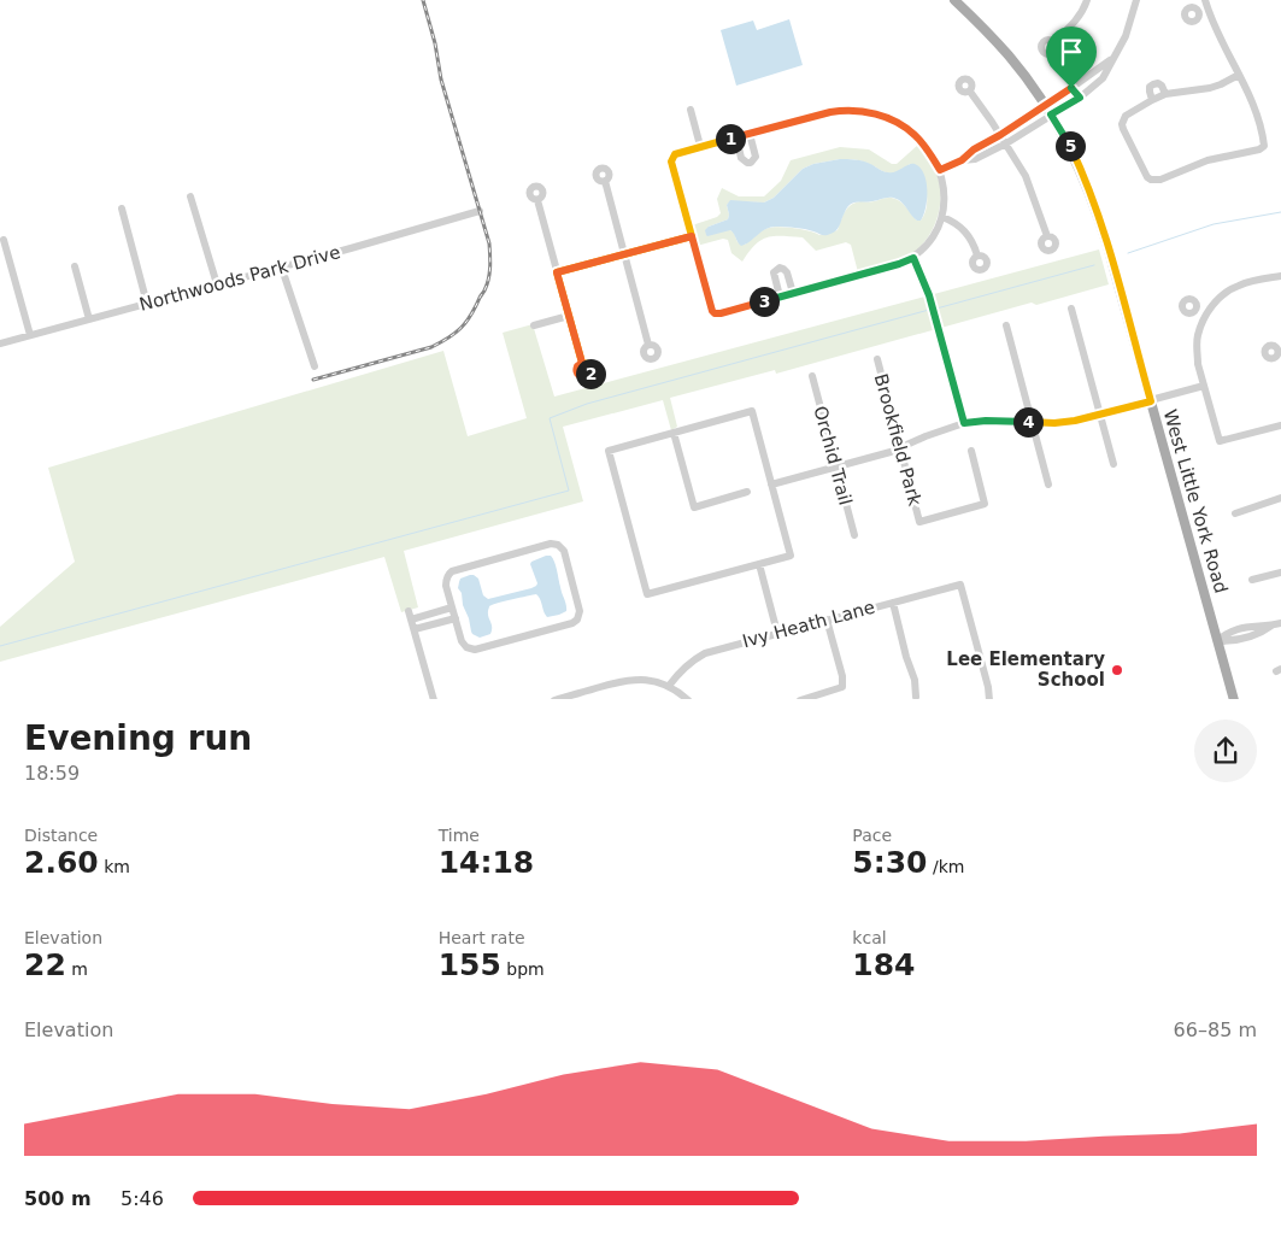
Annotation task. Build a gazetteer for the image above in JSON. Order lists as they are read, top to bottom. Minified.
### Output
{"streets":{"main road":["West Little York Road"],"street":["Northwoods Park Drive","Brookfield Park","Orchid Trail","Ivy Heath Lane"]},"places":["Lee Elementary School"],"page":{"pins":["1","5","3","2","4"],"heading":["Evening run","18:59"],"stats":[["Distance","2.60 km"],["Time","14:18"],["Pace","5:30 /km"],["Elevation","22 m"],["Heart rate","155 bpm"],["kcal","184"]],"chart":["Elevation","66–85 m"],"list":[{"name":"500 m","note":"5:46"}]}}
